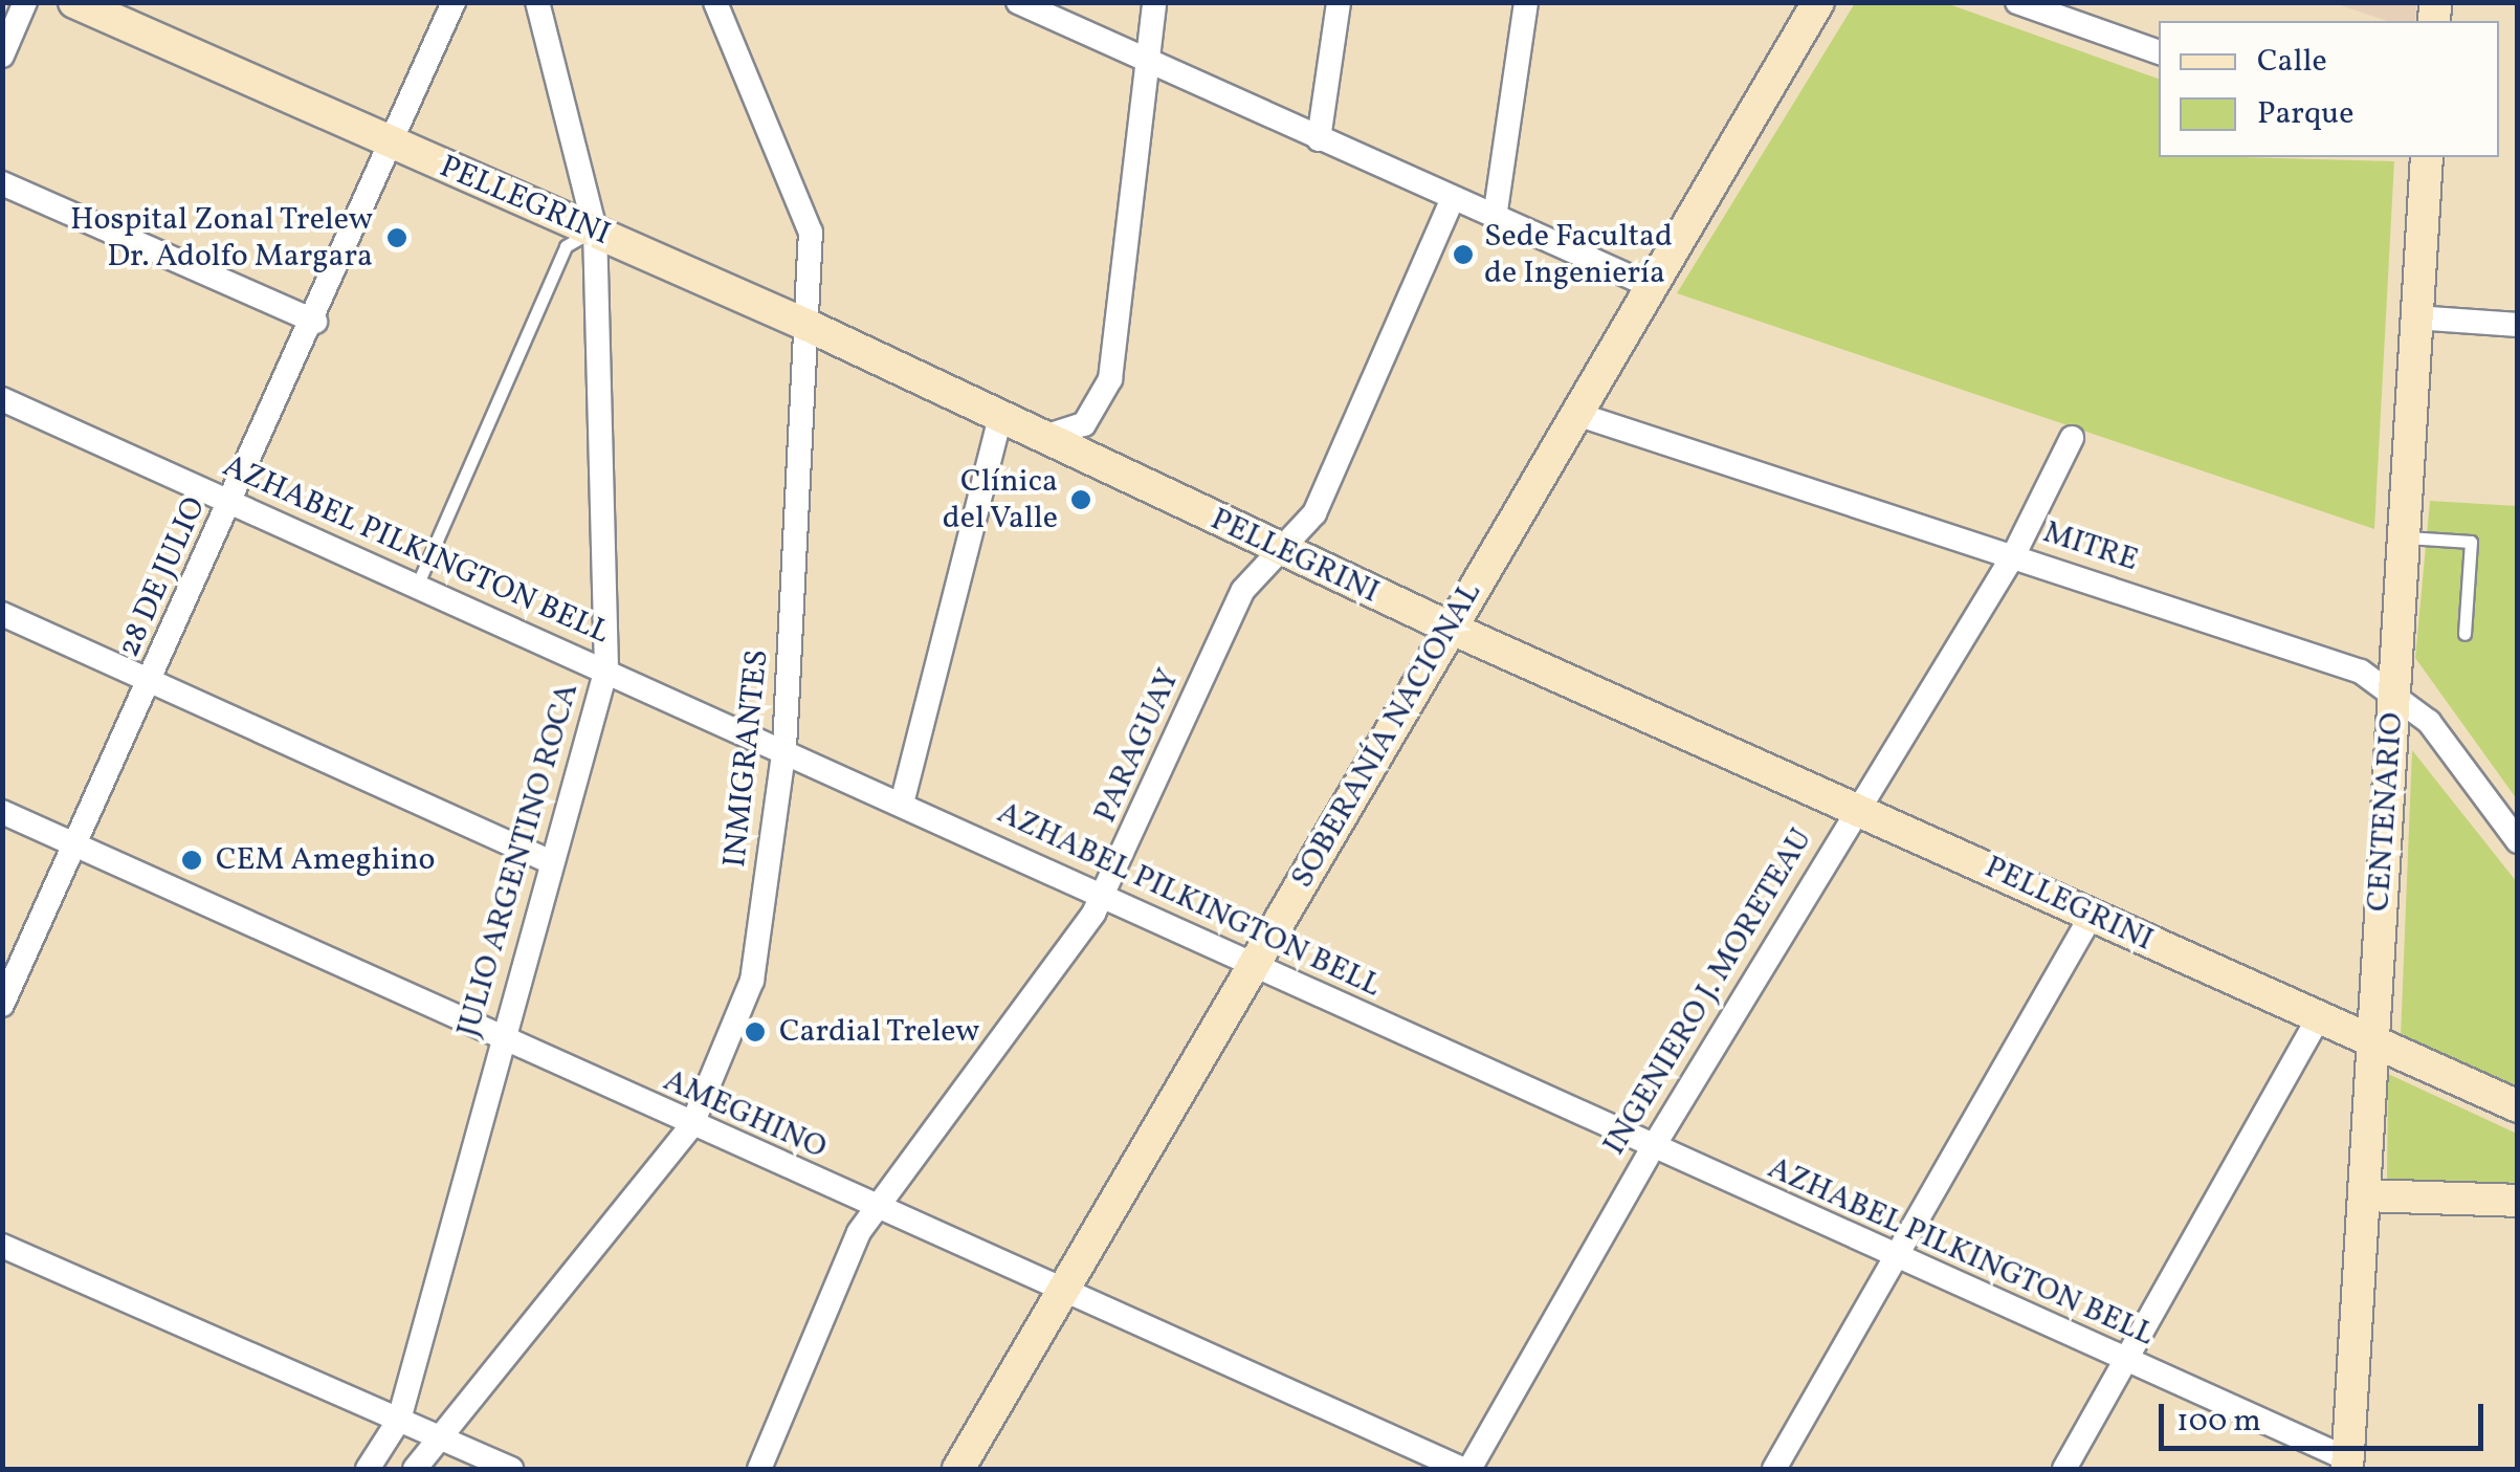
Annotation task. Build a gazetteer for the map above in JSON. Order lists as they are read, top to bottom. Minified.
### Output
{"streets":{"street":["PELLEGRINI","MITRE","AZHABEL PILKINGTON BELL","28 DE JULIO","SOBERANÍA NACIONAL","PARAGUAY","INMIGRANTES","CENTENARIO","JULIO ARGENTINO ROCA","INGENIERO J. MORETEAU","AMEGHINO"]},"crossings":[["PELLEGRINI","28 DE JULIO"],["PELLEGRINI","SOBERANÍA NACIONAL"],["PELLEGRINI","PARAGUAY"],["PELLEGRINI","INMIGRANTES"],["PELLEGRINI","CENTENARIO"],["PELLEGRINI","JULIO ARGENTINO ROCA"],["PELLEGRINI","INGENIERO J. MORETEAU"],["MITRE","SOBERANÍA NACIONAL"],["MITRE","CENTENARIO"],["MITRE","INGENIERO J. MORETEAU"],["AZHABEL PILKINGTON BELL","28 DE JULIO"],["AZHABEL PILKINGTON BELL","SOBERANÍA NACIONAL"],["AZHABEL PILKINGTON BELL","PARAGUAY"],["AZHABEL PILKINGTON BELL","INMIGRANTES"],["AZHABEL PILKINGTON BELL","CENTENARIO"],["AZHABEL PILKINGTON BELL","JULIO ARGENTINO ROCA"],["AZHABEL PILKINGTON BELL","INGENIERO J. MORETEAU"],["28 DE JULIO","AMEGHINO"],["SOBERANÍA NACIONAL","AMEGHINO"],["PARAGUAY","AMEGHINO"],["INMIGRANTES","AMEGHINO"],["JULIO ARGENTINO ROCA","AMEGHINO"],["INGENIERO J. MORETEAU","AMEGHINO"]],"places":["Hospital Zonal Trelew Dr. Adolfo Margara","Sede Facultad de Ingeniería","Clínica del Valle","CEM Ameghino","Cardial Trelew"],"legend":["Calle","Parque"],"scale_bar":"100 m"}
